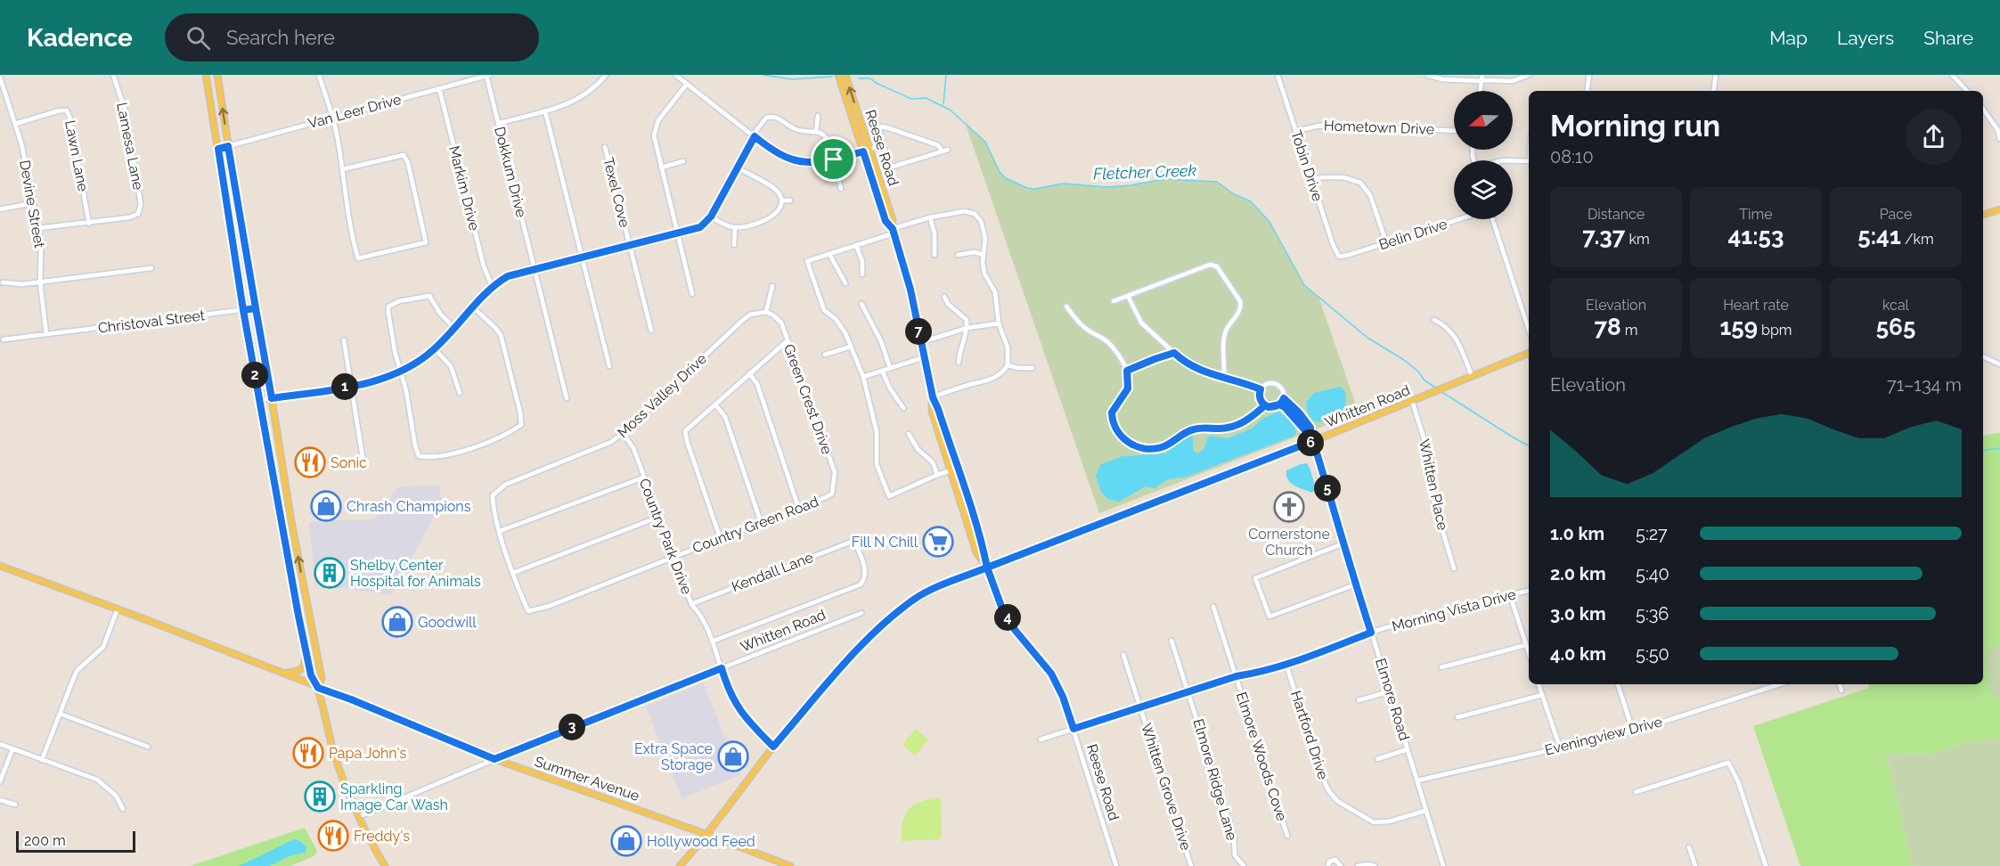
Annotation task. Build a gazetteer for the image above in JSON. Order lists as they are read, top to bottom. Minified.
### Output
{"streets":{"main road":["Reese Road","Whitten Road","Summer Avenue"],"street":["Van Leer Drive","Hometown Drive","Lamesa Lane","Lawn Lane","Tobin Drive","Dokkum Drive","Markim Drive","Texel Cove","Devine Street","Belin Drive","Christoval Street","Moss Valley Drive","Green Crest Drive","Whitten Place","Country Green Road","Country Park Drive","Kendall Lane","Morning Vista Drive","Elmore Road","Hartford Drive","Eveningview Drive","Elmore Woods Cove","Elmore Ridge Lane","Whitten Grove Drive"]},"crossings":[["Van Leer Drive","Dokkum Drive"],["Van Leer Drive","Markim Drive"],["Hometown Drive","Tobin Drive"],["Lamesa Lane","Lawn Lane"],["Lamesa Lane","Devine Street"],["Reese Road","Whitten Road"],["Reese Road","Morning Vista Drive"],["Lawn Lane","Devine Street"],["Tobin Drive","Belin Drive"],["Devine Street","Christoval Street"],["Moss Valley Drive","Green Crest Drive"],["Moss Valley Drive","Country Park Drive"],["Green Crest Drive","Country Green Road"],["Whitten Road","Whitten Place"],["Whitten Road","Country Park Drive"],["Whitten Road","Elmore Road"],["Whitten Road","Summer Avenue"],["Country Green Road","Country Park Drive"],["Country Park Drive","Kendall Lane"],["Morning Vista Drive","Elmore Road"],["Morning Vista Drive","Hartford Drive"],["Morning Vista Drive","Elmore Woods Cove"],["Morning Vista Drive","Elmore Ridge Lane"],["Morning Vista Drive","Whitten Grove Drive"],["Elmore Road","Hartford Drive"],["Elmore Road","Eveningview Drive"]],"water":["Fletcher Creek"],"places":{"restaurant":["Sonic","Papa John's","Freddy's"],"shop":["Chrash Champions","Goodwill","Extra Space Storage","Hollywood Feed"],"church":["Cornerstone Church"],"supermarket":["Fill N Chill"],"building":["Shelby Center Hospital for Animals","Sparkling Image Car Wash"]},"scale_bar":"200 m","north":"left","page":{"header":"Kadence","search":"Search here","nav":["Map","Layers","Share"],"heading":["Morning run","08:10"],"stats":[["Distance","7.37 km"],["Time","41:53"],["Pace","5:41 /km"],["Elevation","78 m"],["Heart rate","159 bpm"],["kcal","565"]],"pins":["7","2","1","6","5","4","3"],"chart":["Elevation","71–134 m"],"list":[{"name":"1.0 km","note":"5:27"},{"name":"2.0 km","note":"5:40"},{"name":"3.0 km","note":"5:36"},{"name":"4.0 km","note":"5:50"}],"scale":"200 m"}}
